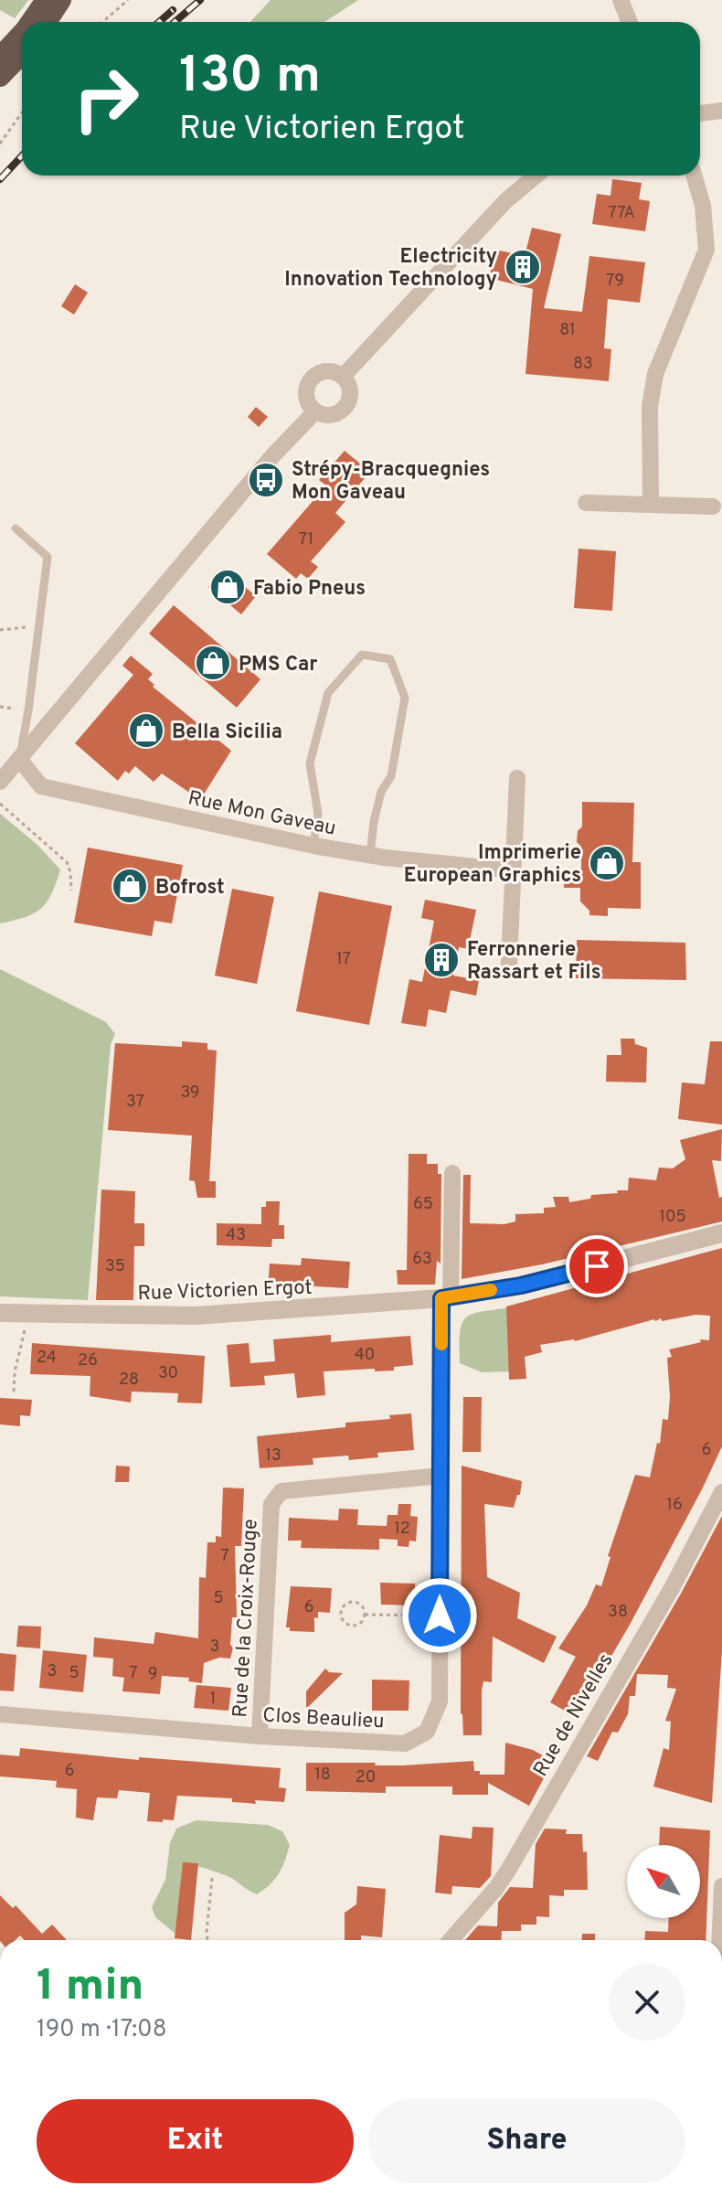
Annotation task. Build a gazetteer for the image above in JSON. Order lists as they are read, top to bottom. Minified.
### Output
{"streets":{"street":["Rue Mon Gaveau","Rue Victorien Ergot","Rue de la Croix-Rouge","Rue de Nivelles","Clos Beaulieu"]},"crossings":[["Rue Victorien Ergot","Clos Beaulieu"],["Rue de la Croix-Rouge","Clos Beaulieu"]],"places":{"building":["Electricity Innovation Technology","Ferronnerie Rassart et Fils"],"bus stop":["Strépy-Bracquegnies Mon Gaveau"],"shop":["Fabio Pneus","PMS Car","Bella Sicilia","Imprimerie European Graphics","Bofrost"]},"house_numbers":["77A","79","81","83","71","17","39","37","65","105","43","63","35","40","24","26","30","28","6","13","16","12","7","5","6","38","3","3","5","7","9","1","6","18","20"],"north":"top left","page":{"turn":["130 m","Rue Victorien Ergot"],"heading":["1 min","190 m · 17:08"],"buttons":["Exit","Share"]}}
